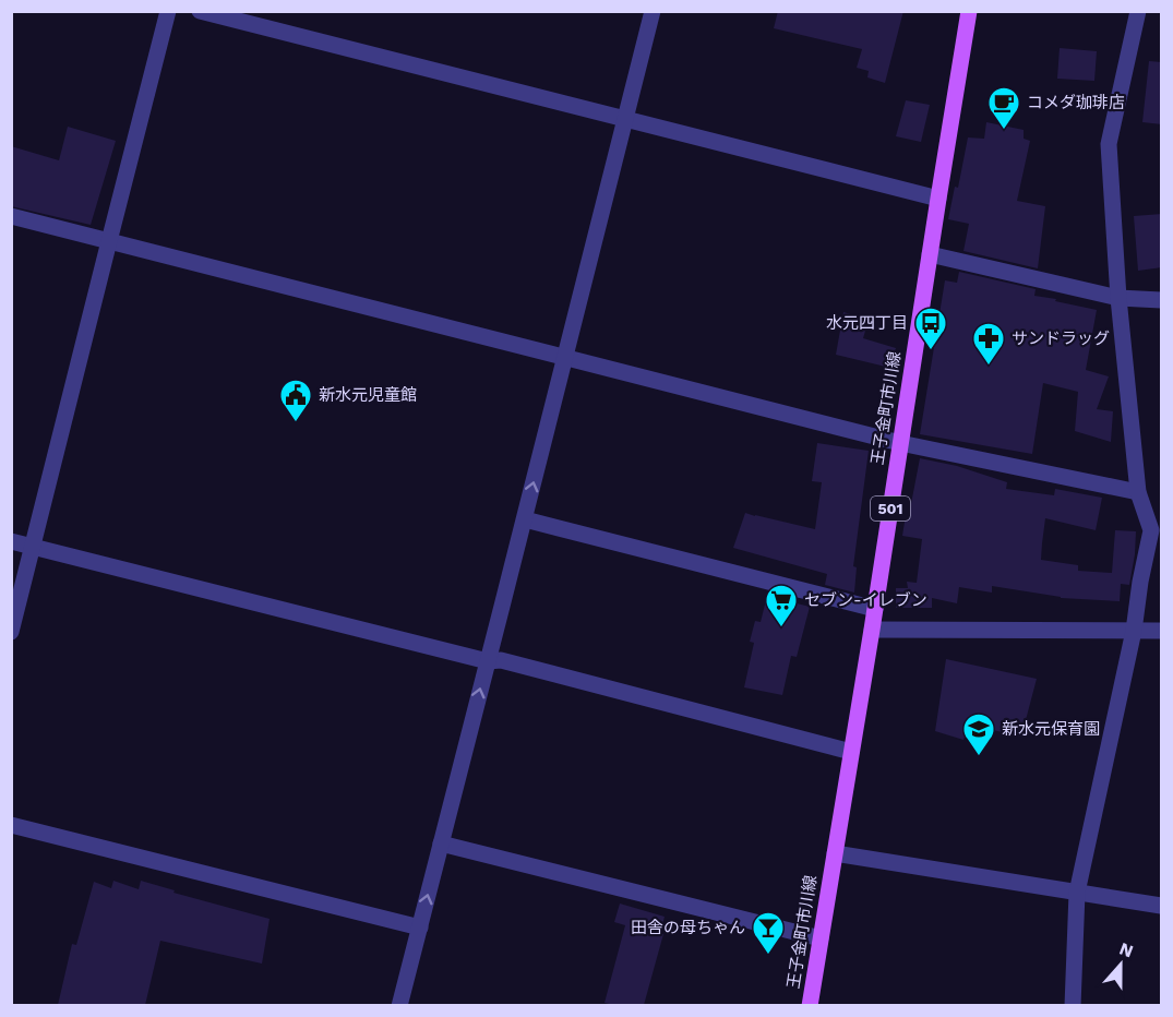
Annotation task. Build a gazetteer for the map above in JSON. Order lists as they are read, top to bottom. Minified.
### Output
{"streets":{"main road":["王子金町市川線","501"]},"places":{"cafe":["コメダ珈琲店"],"bus stop":["水元四丁目"],"pharmacy":["サンドラッグ"],"public building":["新水元児童館"],"supermarket":["セブン-イレブン"],"school or university":["新水元保育園"],"bar":["田舎の母ちゃん"]},"north":"top"}
